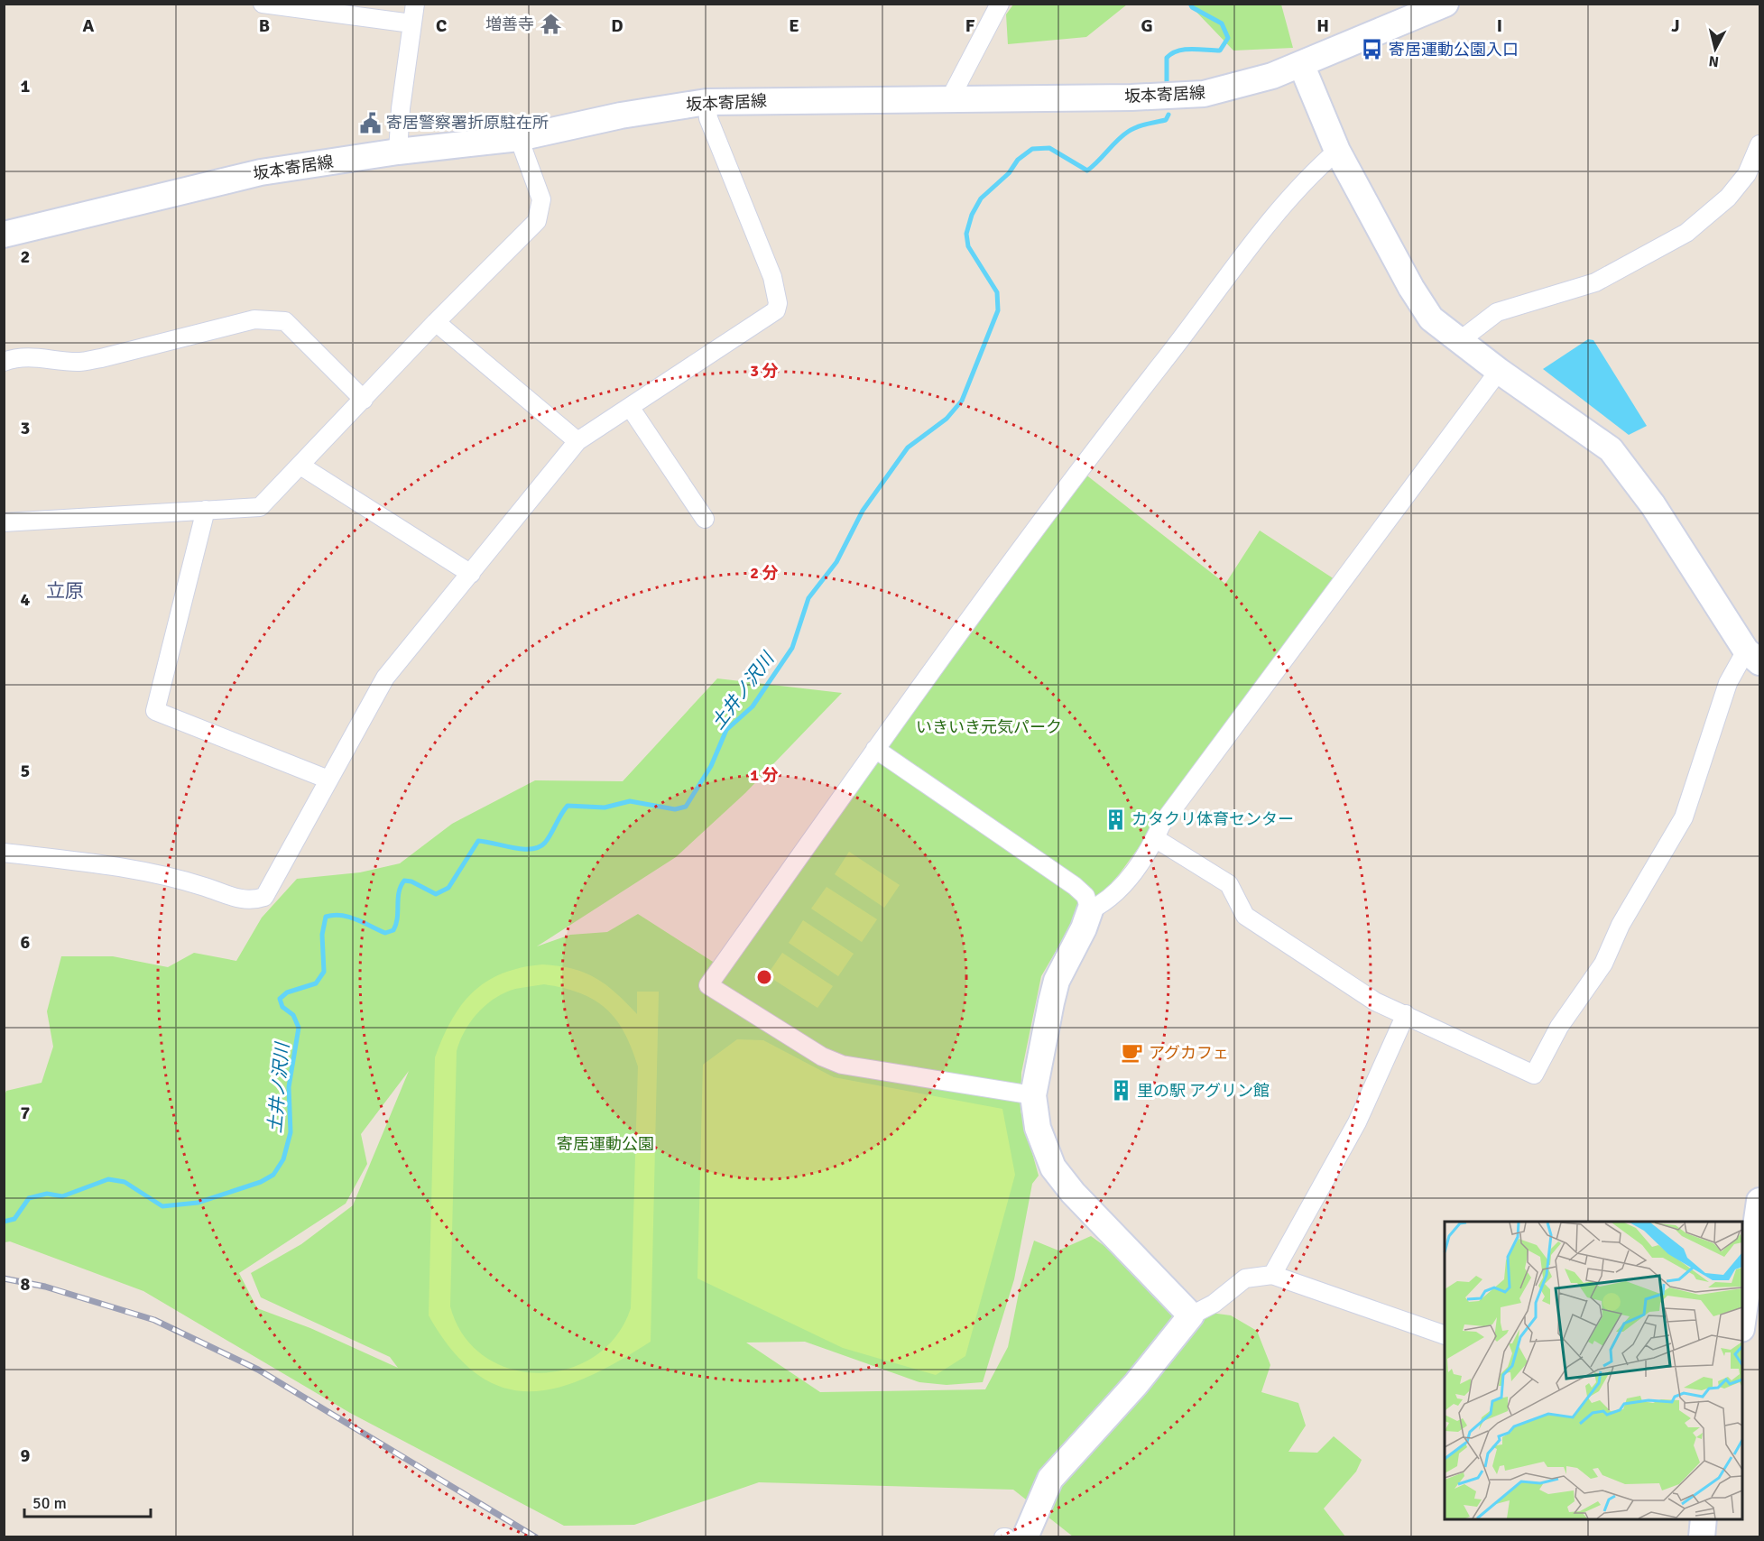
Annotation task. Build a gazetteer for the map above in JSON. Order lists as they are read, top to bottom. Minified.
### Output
{"streets":{"street":["坂本寄居線"]},"districts":["立原"],"water":["土井ノ沢川"],"parks":["いきいき元気パーク","寄居運動公園"],"places":{"temple":["増善寺"],"bus stop":["寄居運動公園入口"],"public building":["寄居警察署折原駐在所"],"building":["カタクリ体育センター","里の駅 アグリン館"],"cafe":["アグカフェ"]},"scale_bar":"50 m","north":"bottom","grid":{"columns":["A","B","C","D","E","F","G","H","I","J"],"rows":["1","2","3","4","5","6","7","8","9"]},"rings":["3 分","2 分","1 分"]}
